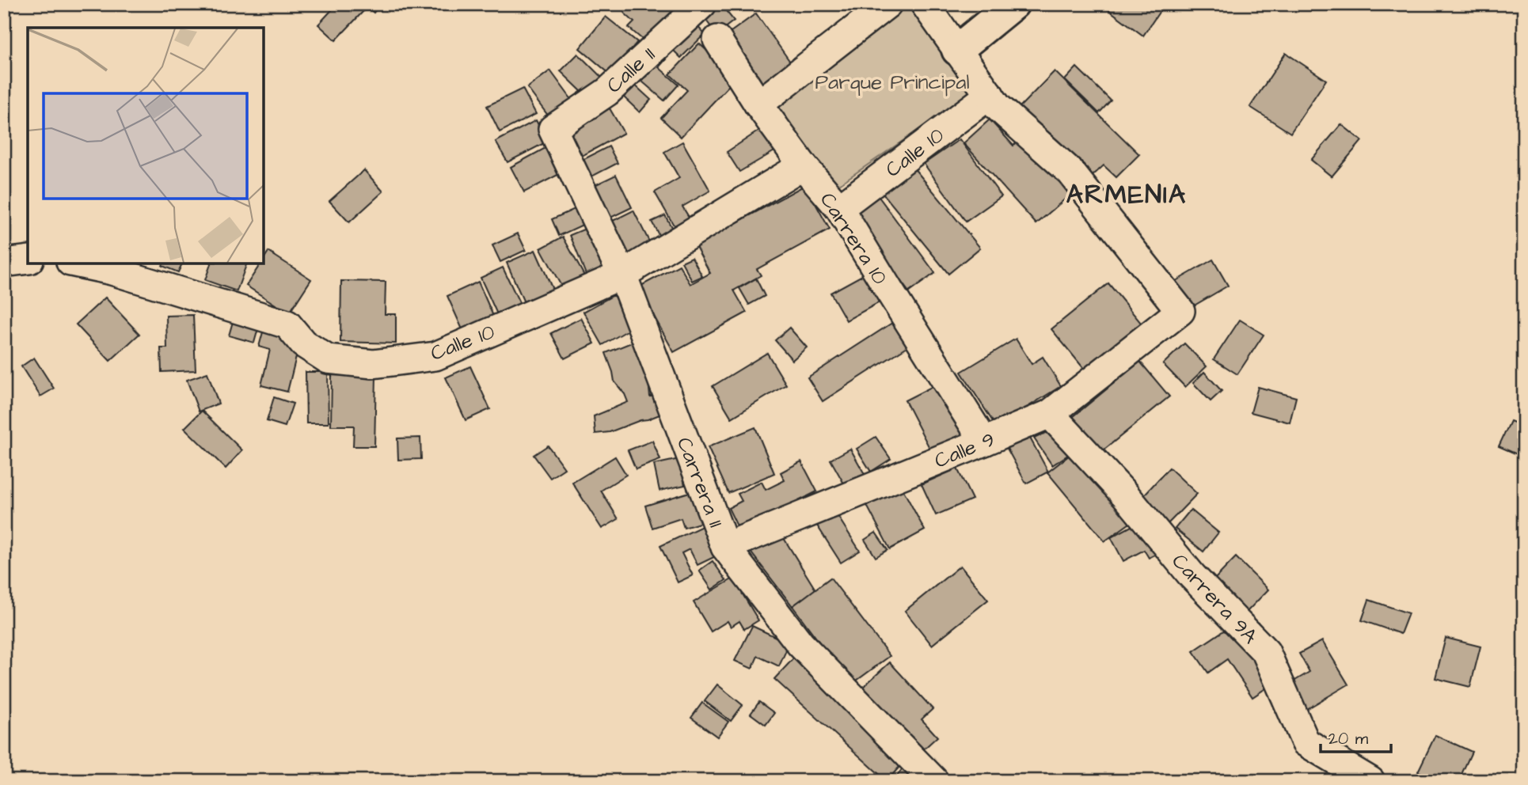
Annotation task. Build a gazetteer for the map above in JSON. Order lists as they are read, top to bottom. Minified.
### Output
{"streets":{"street":["Calle 11","Calle 10","Carrera 10","Calle 9","Carrera 11","Carrera 9A"]},"crossings":[["Calle 11","Carrera 11"],["Calle 10","Carrera 10"],["Calle 10","Calle 9"],["Calle 10","Carrera 11"],["Carrera 10","Calle 9"],["Calle 9","Carrera 11"],["Calle 9","Carrera 9A"]],"districts":["ARMENIA"],"parks":["Parque Principal"],"scale_bar":"20 m"}
